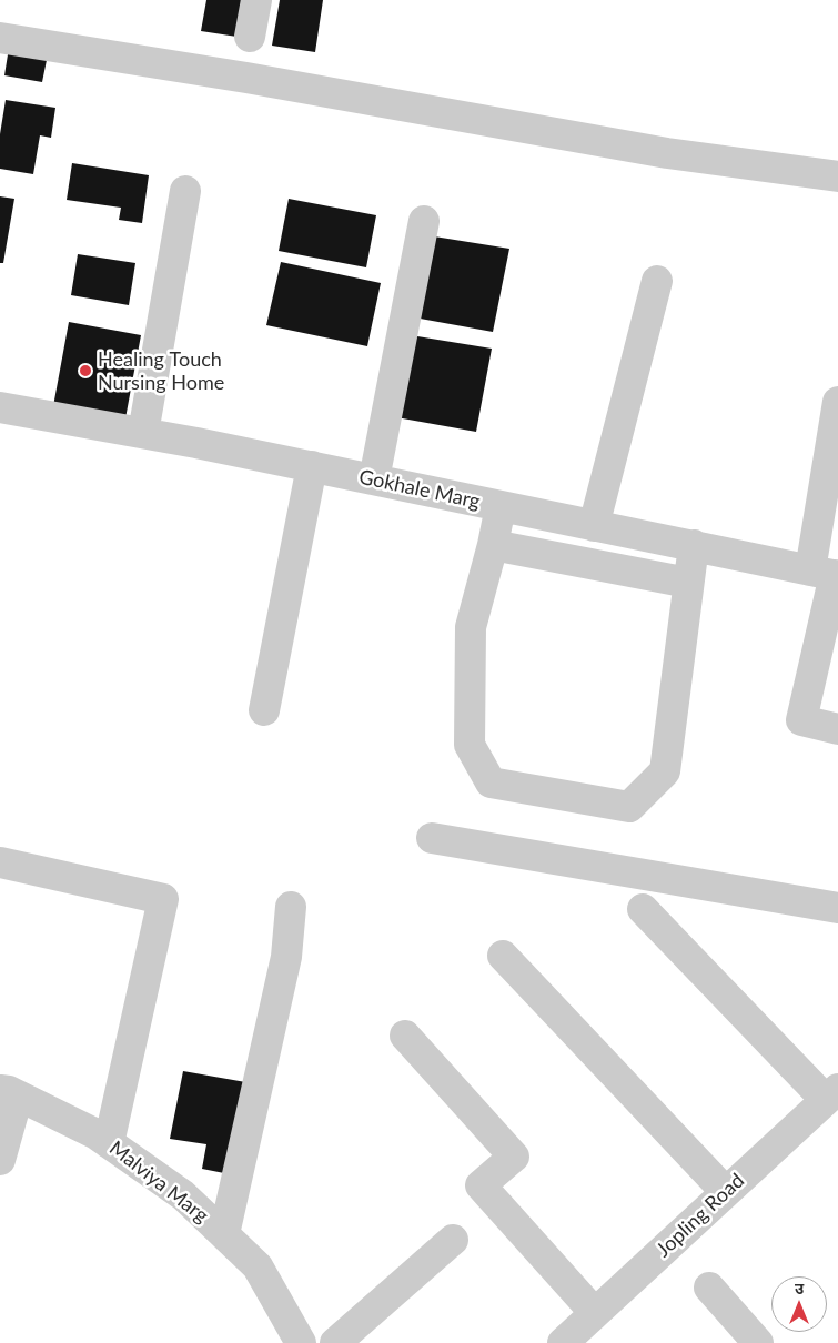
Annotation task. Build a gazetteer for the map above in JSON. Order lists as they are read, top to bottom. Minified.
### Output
{"streets":{"street":["Gokhale Marg","Malviya Marg","Jopling Road"]},"places":["Healing Touch Nursing Home"],"north":"top"}
